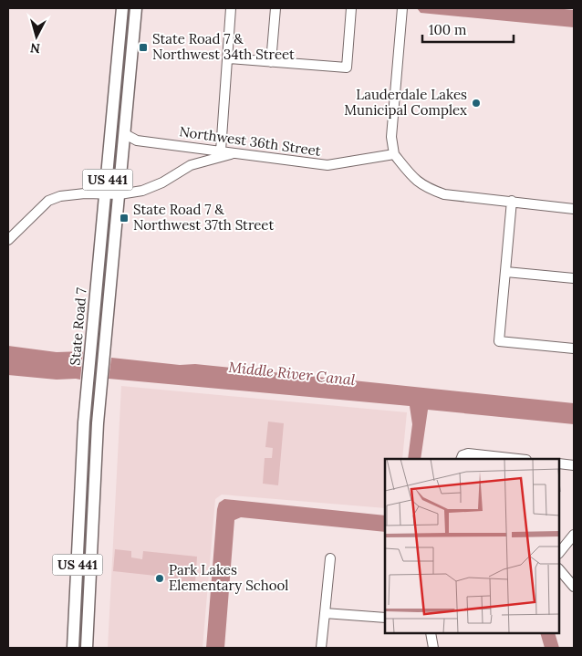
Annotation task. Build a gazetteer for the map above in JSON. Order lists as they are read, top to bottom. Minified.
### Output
{"streets":{"main road":["US 441","State Road 7"],"street":["Northwest 36th Street"]},"crossings":[["Northwest 36th Street","State Road 7"]],"water":["Middle River Canal"],"places":{"transit":["State Road 7 & Northwest 34th Street","State Road 7 & Northwest 37th Street"],"other":["Lauderdale Lakes Municipal Complex","Park Lakes Elementary School"]},"scale_bar":"100 m","north":"bottom"}
